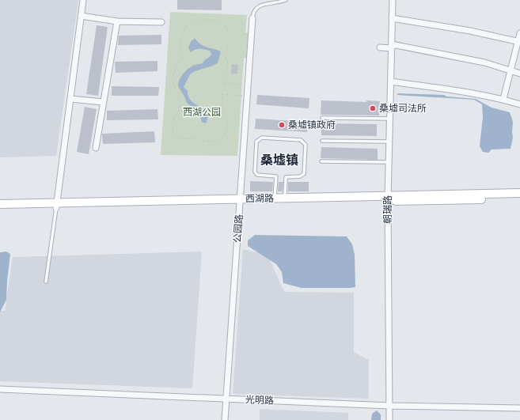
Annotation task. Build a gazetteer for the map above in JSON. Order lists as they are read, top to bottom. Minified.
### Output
{"streets":{"main road":["西湖路"],"street":["朝瑞路","公园路","光明路"]},"crossings":[["西湖路","朝瑞路"],["西湖路","公园路"],["朝瑞路","光明路"],["公园路","光明路"]],"districts":["桑墟镇"],"parks":["西湖公园"],"places":["桑墟司法所","桑墟镇政府"]}
